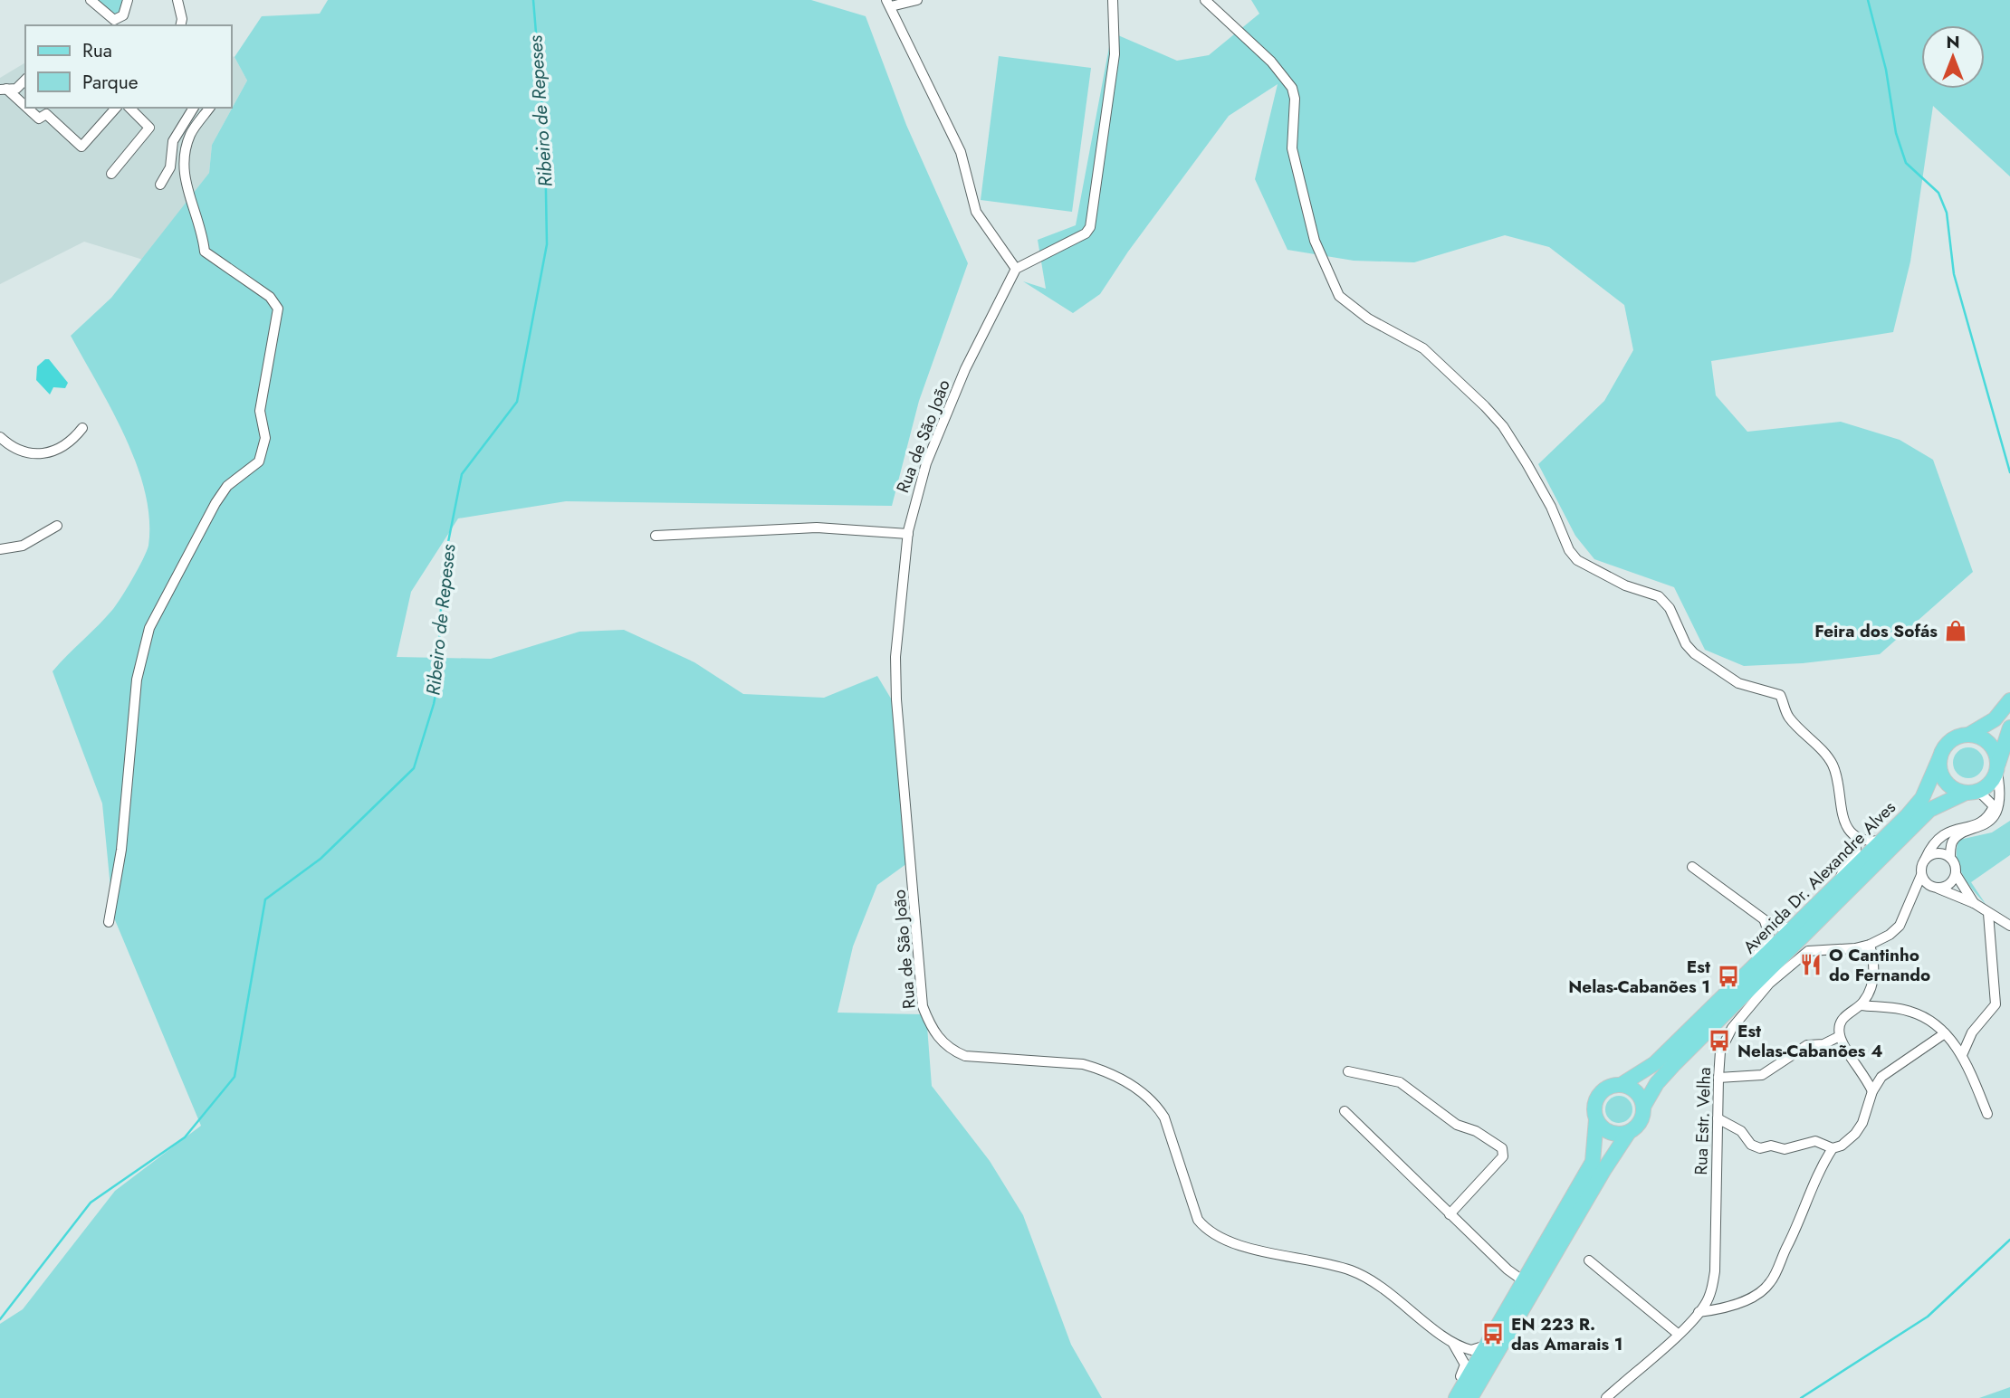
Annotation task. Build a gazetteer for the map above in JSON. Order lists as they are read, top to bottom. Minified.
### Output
{"streets":{"main road":["Avenida Dr. Alexandre Alves"],"street":["Rua de São João","Rua Estr. Velha"]},"water":["Ribeiro de Repeses"],"places":{"shop":["Feira dos Sofás"],"restaurant":["O Cantinho do Fernando"],"bus stop":["Est Nelas-Cabanões 1","Est Nelas-Cabanões 4","EN 223 R. das Amarais 1"]},"legend":["Rua","Parque"],"north":"top"}
